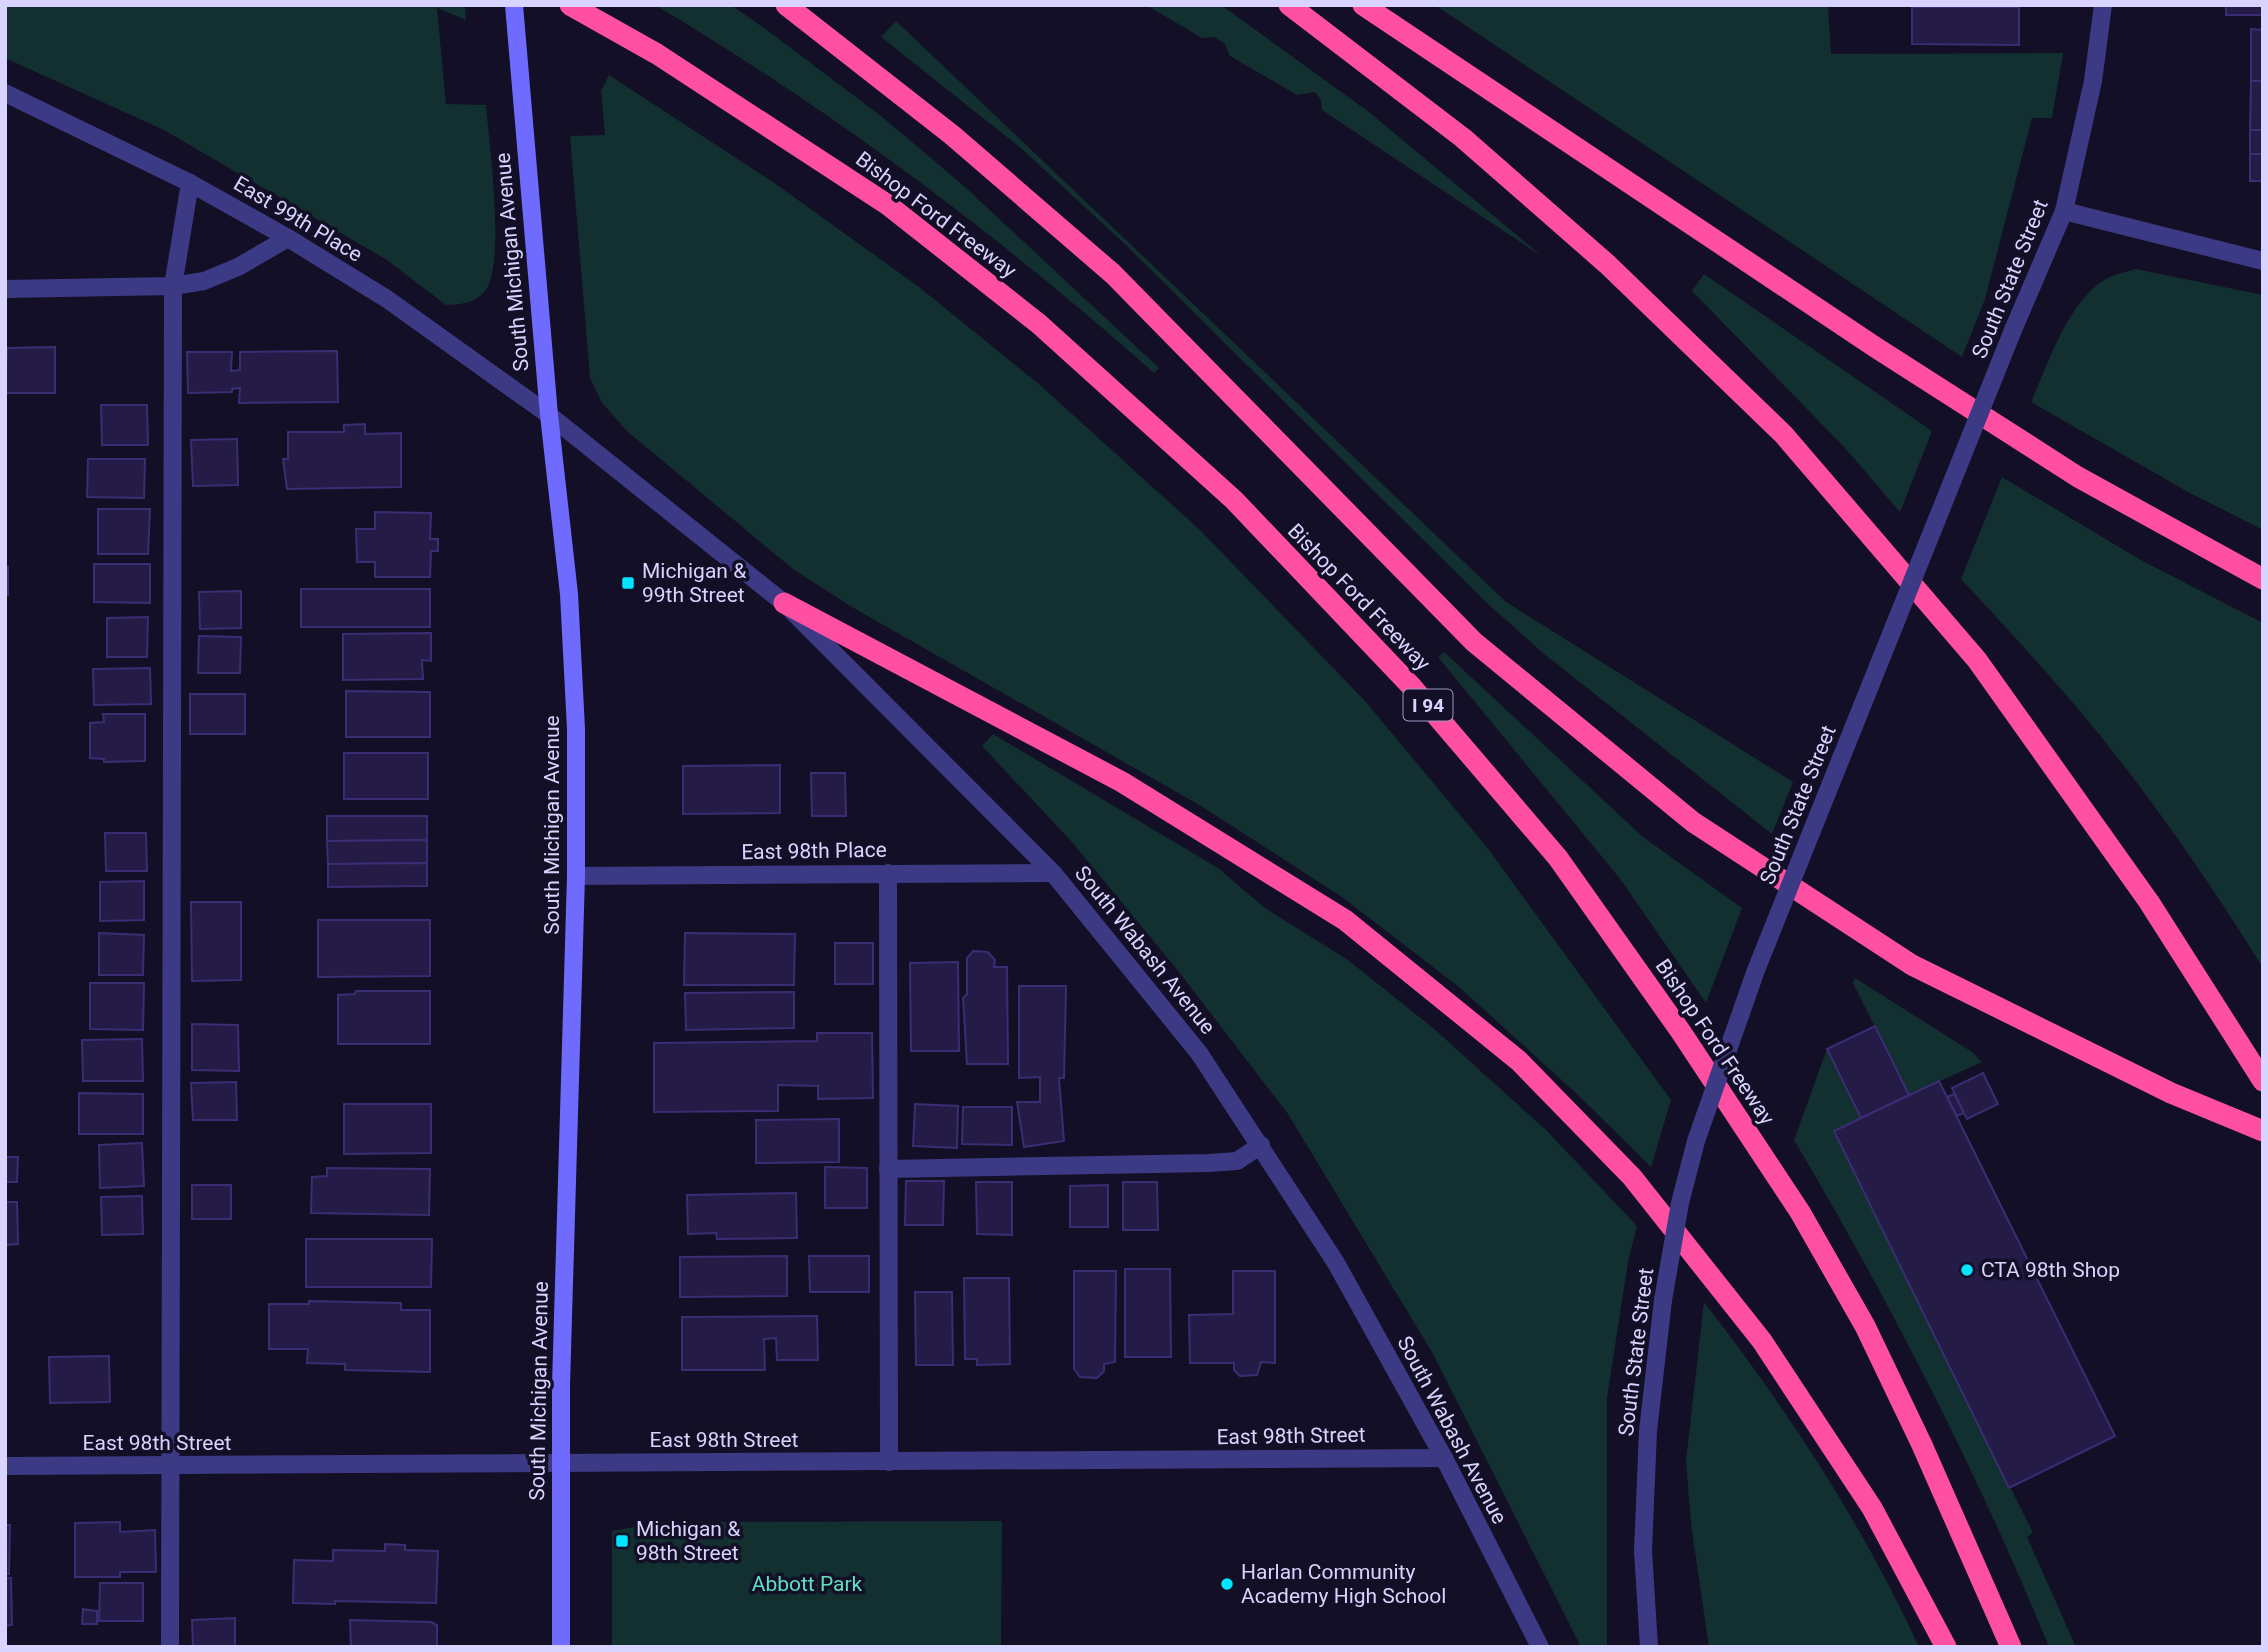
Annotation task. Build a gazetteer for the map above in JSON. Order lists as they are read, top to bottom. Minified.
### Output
{"streets":{"highway":["Bishop Ford Freeway","I 94"],"main road":["South Michigan Avenue"],"street":["East 99th Place","South State Street","East 98th Place","South Wabash Avenue","East 98th Street"]},"crossings":[["East 99th Place","South Michigan Avenue"],["East 99th Place","South Wabash Avenue"],["South Michigan Avenue","East 98th Place"],["South Michigan Avenue","South Wabash Avenue"],["South Michigan Avenue","East 98th Street"],["East 98th Place","South Wabash Avenue"],["South Wabash Avenue","East 98th Street"]],"parks":["Abbott Park"],"places":{"transit":["Michigan & 99th Street","Michigan & 98th Street"],"other":["CTA 98th Shop","Harlan Community Academy High School"]}}
